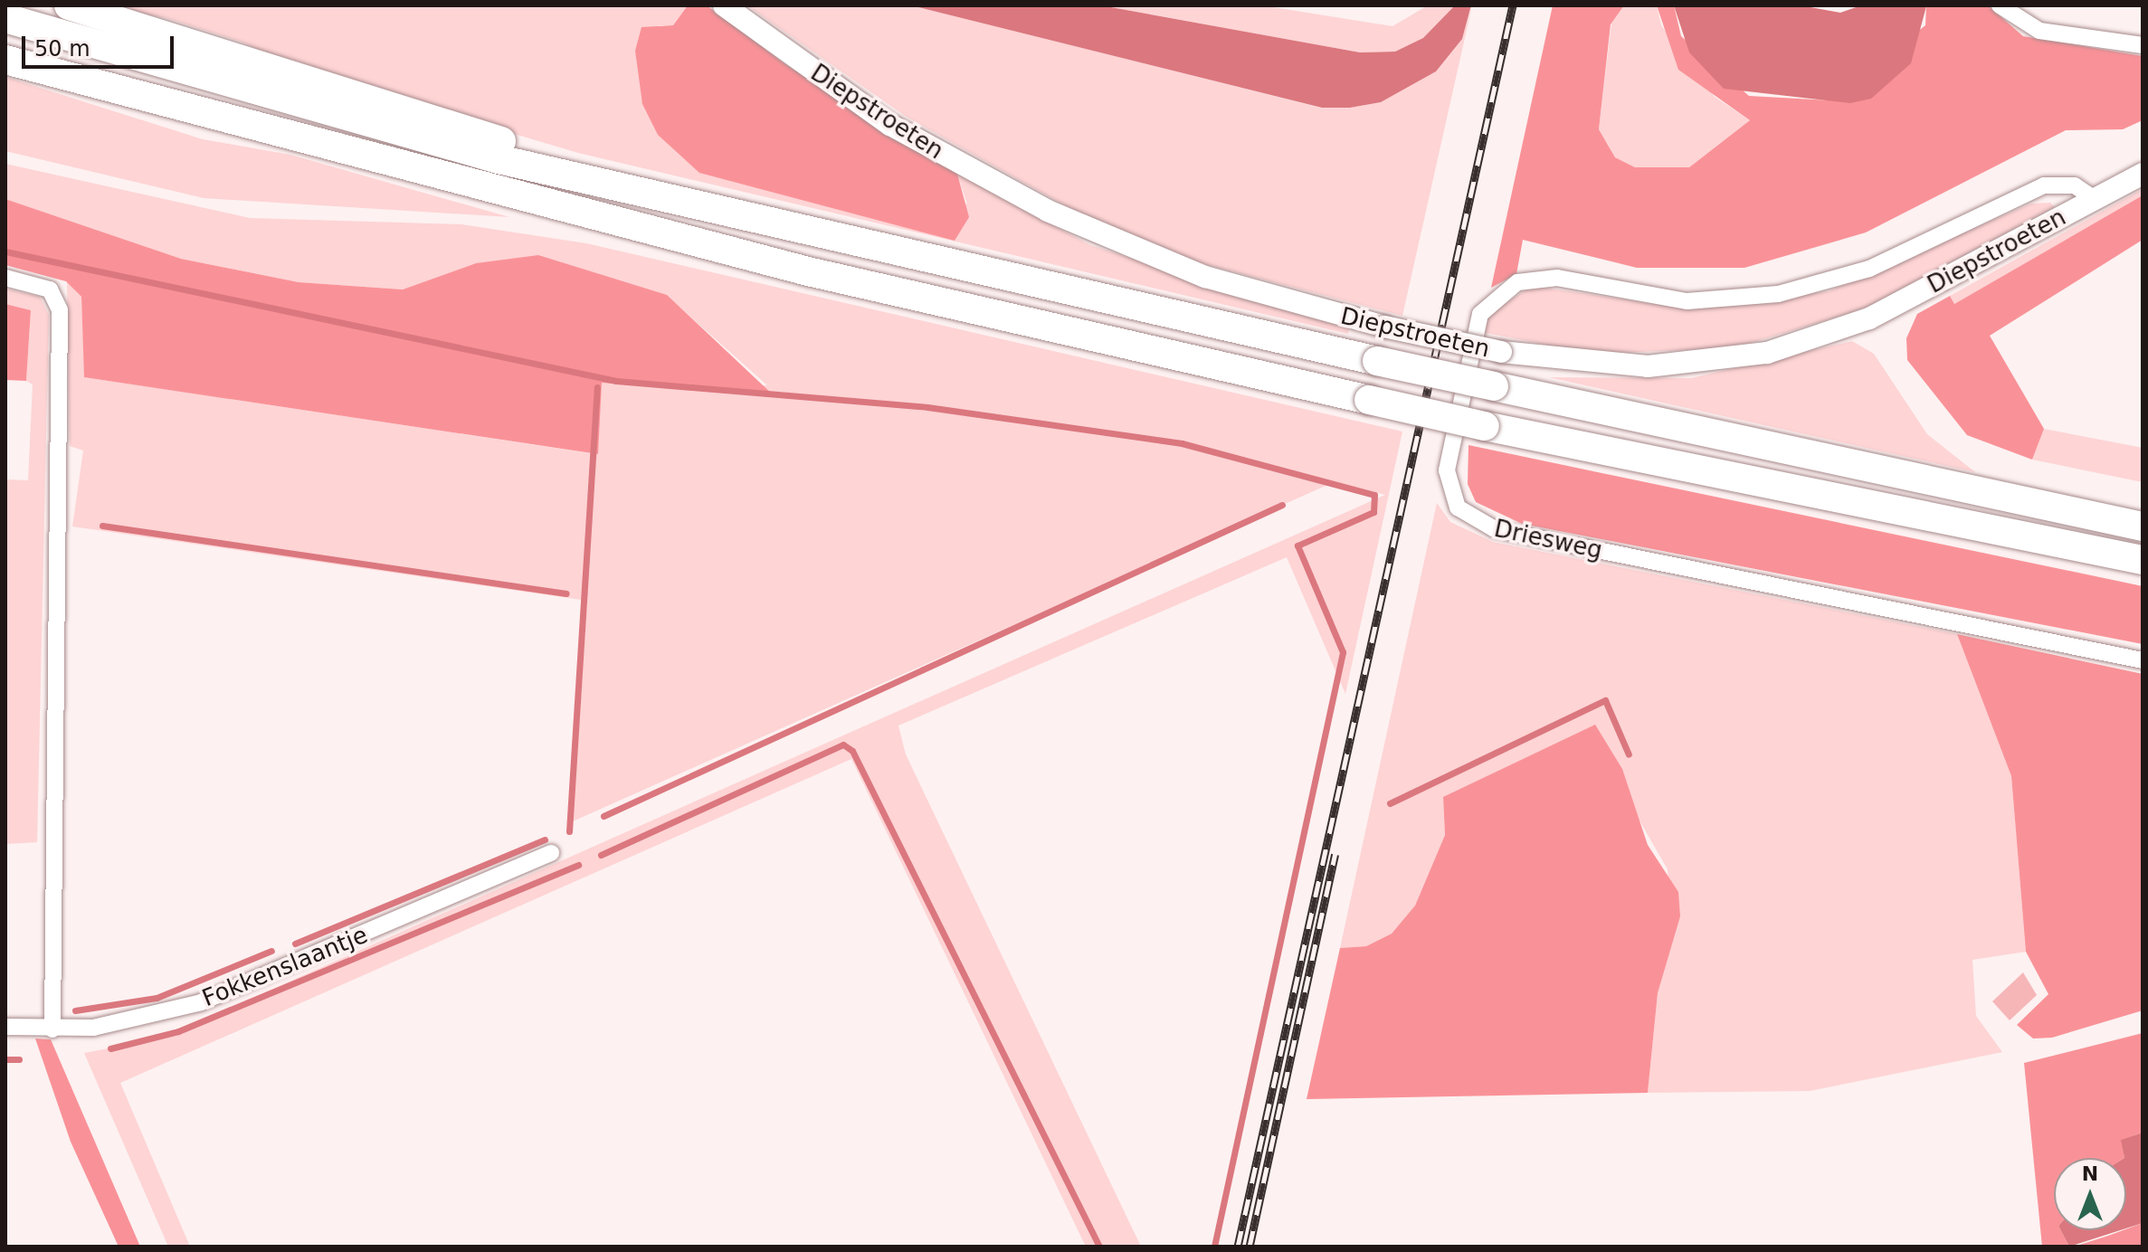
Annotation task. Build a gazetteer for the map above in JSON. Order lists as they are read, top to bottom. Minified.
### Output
{"streets":{"street":["Diepstroeten","Driesweg","Fokkenslaantje"]},"crossings":[["Diepstroeten","Driesweg"]],"scale_bar":"50 m","north":"top"}
